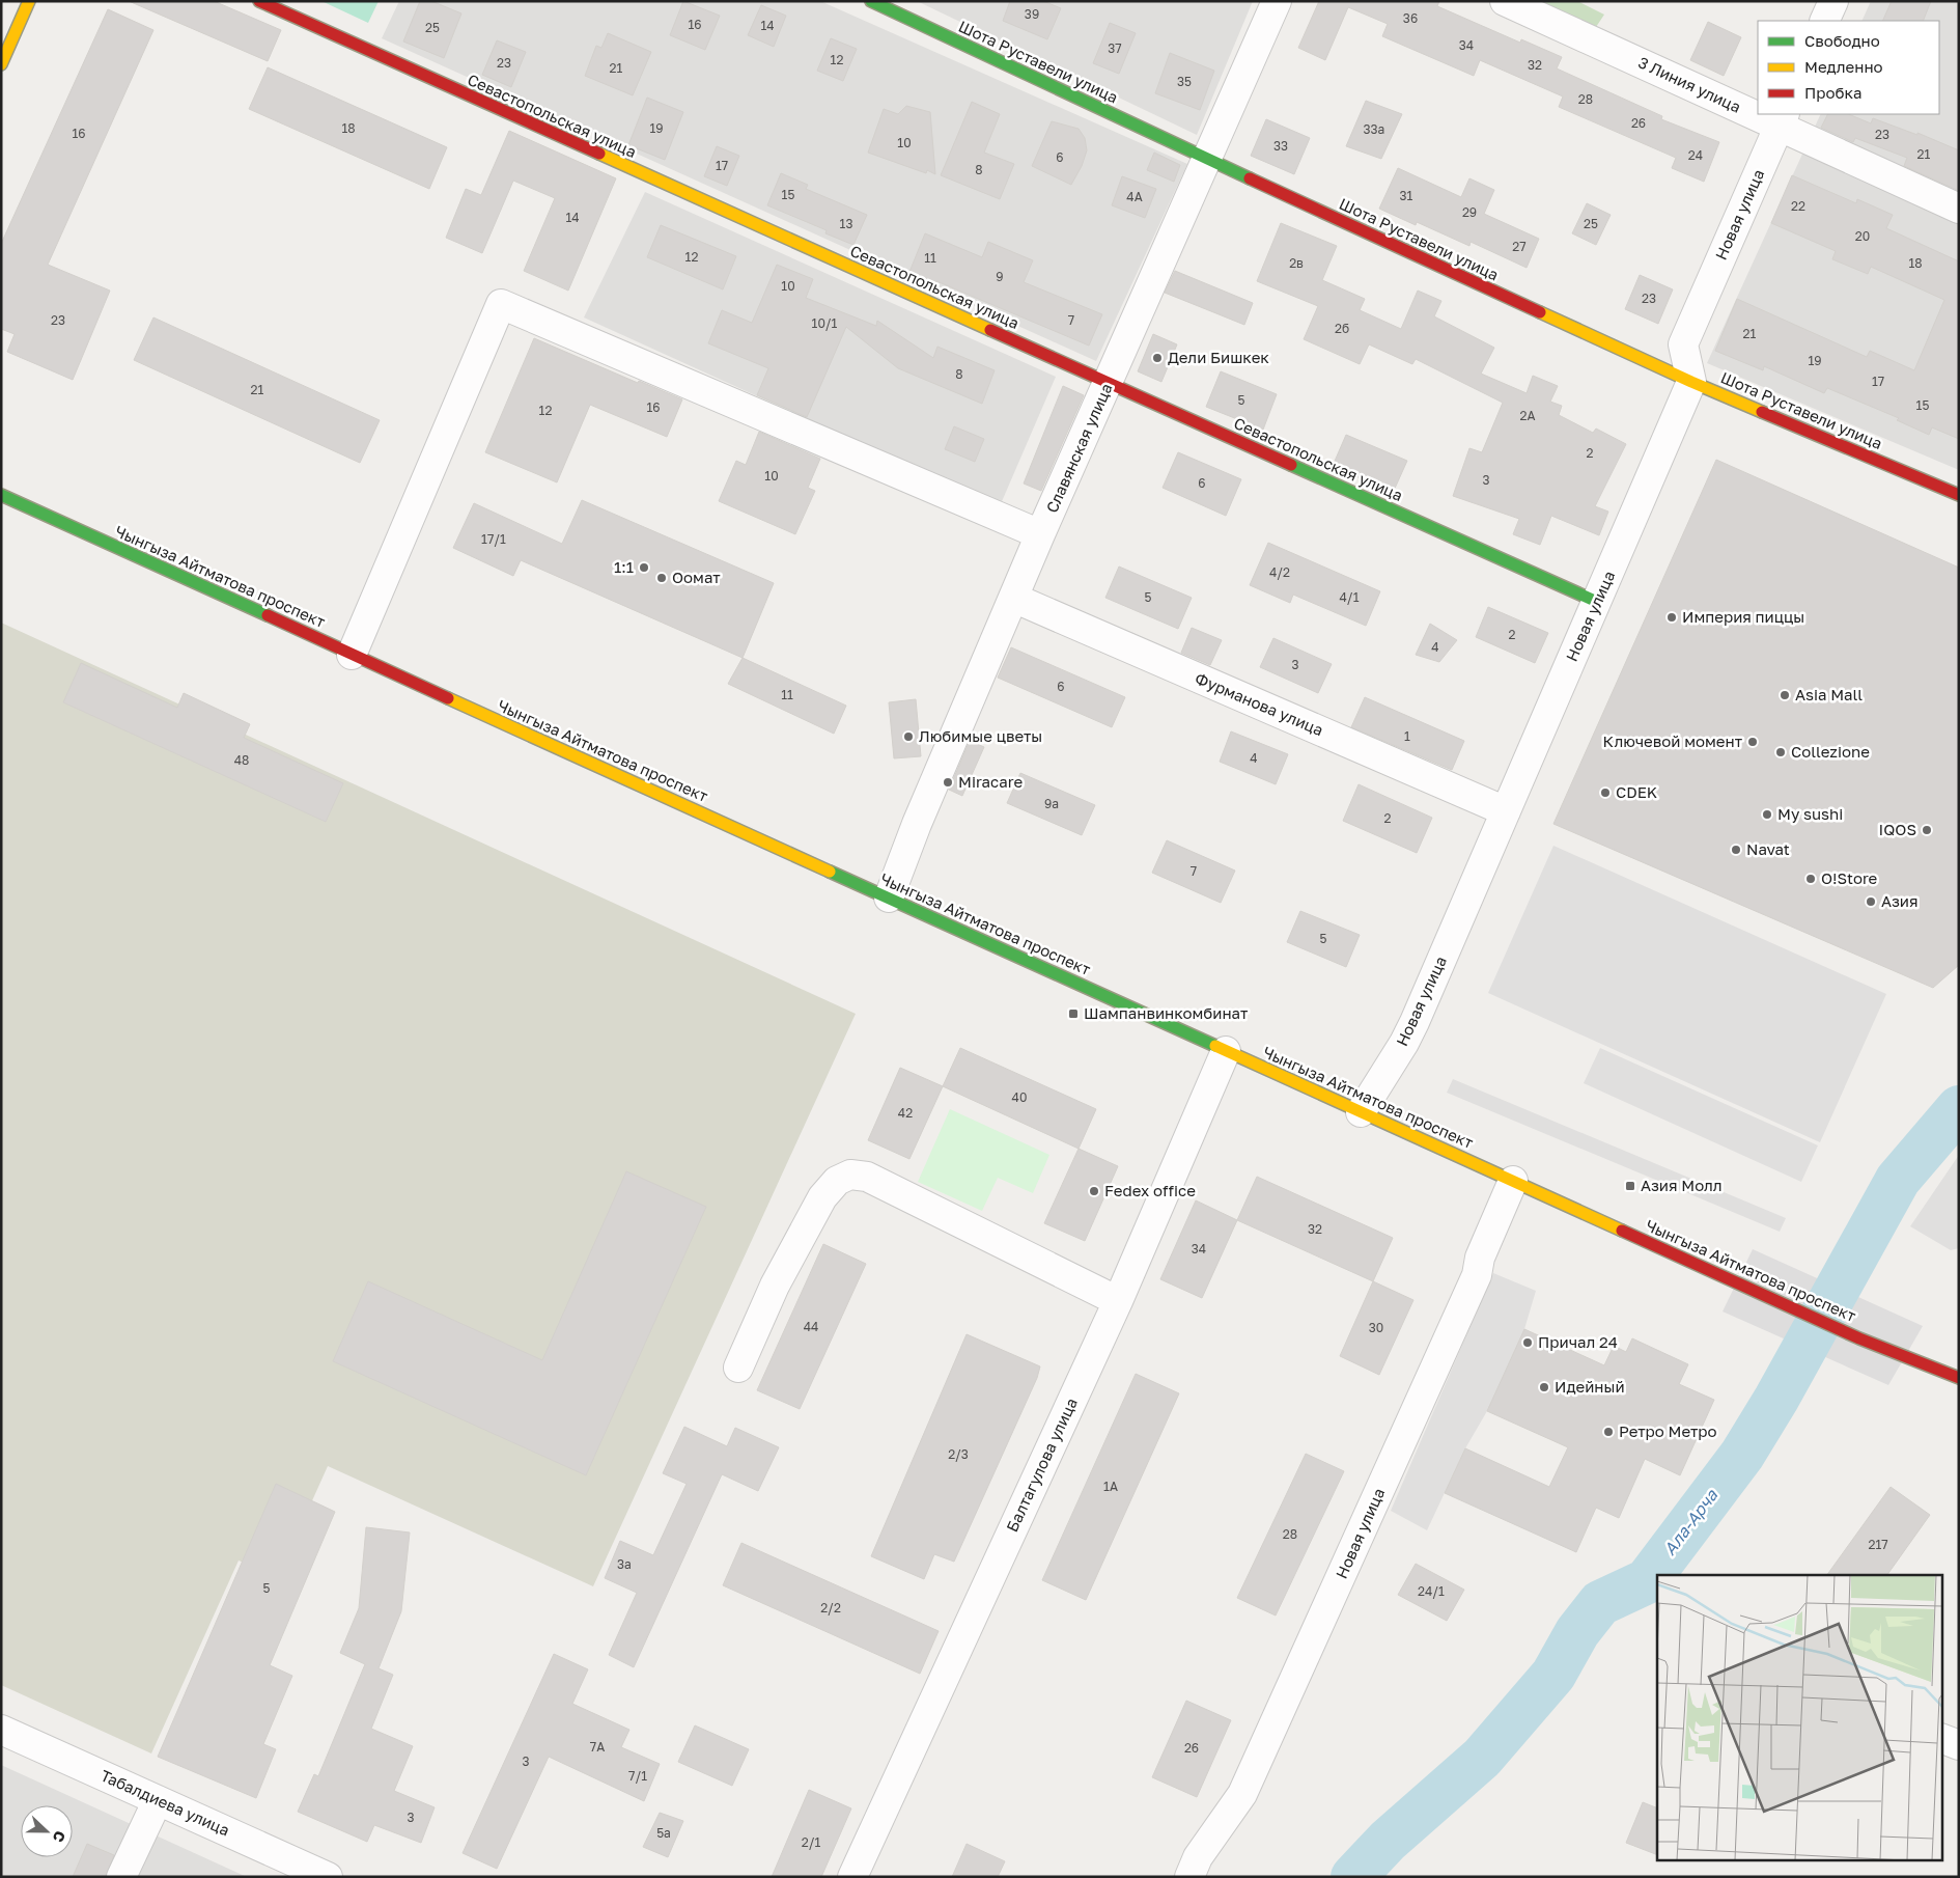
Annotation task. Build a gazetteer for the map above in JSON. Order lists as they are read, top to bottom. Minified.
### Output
{"streets":{"street":["Шота Руставели улица","3 Линия улица","Севастопольская улица","Новая улица","Славянская улица","Чынгыза Айтматова проспект","Фурманова улица","Балтагулова улица","Табалдиева улица"]},"crossings":[["Шота Руставели улица","Новая улица"],["Шота Руставели улица","Славянская улица"],["3 Линия улица","Новая улица"],["Севастопольская улица","Новая улица"],["Севастопольская улица","Славянская улица"],["Новая улица","Чынгыза Айтматова проспект"],["Новая улица","Фурманова улица"],["Славянская улица","Чынгыза Айтматова проспект"],["Славянская улица","Фурманова улица"],["Чынгыза Айтматова проспект","Балтагулова улица"]],"water":["Ала-Арча"],"places":{"other":["Дели Бишкек","1:1","Оомат","Империя пиццы","Asia Mall","Любимые цветы","Ключевой момент","Cоllezione","Miracare","CDEK","My sushi","IQOS","Navat","O!Store","Азия","Fedex office","Причал 24","Идейный","Ретро Метро"],"transit":["Шампанвинкомбинат","Азия Молл"]},"house_numbers":["39","36","16","14","25","34","37","12","23","32","21","35","28","26","18","19","33а","16","23","10","33","21","24","6","17","8","15","31","4А","22","29","14","13","25","20","27","12","11","2в","18","9","10","23","23","7","10/1","2б","21","19","8","17","21","5","15","16","12","2А","2","10","3","6","17/1","4/2","5","4/1","2","4","3","6","11","1","4","48","9а","2","7","5","40","42","32","34","44","30","2/3","1А","28","217","3а","5","24/1","2/2","7А","26","3","7/1","3","5а","2/1"],"legend":["Свободно","Медленно","Пробка"],"north":"right"}
